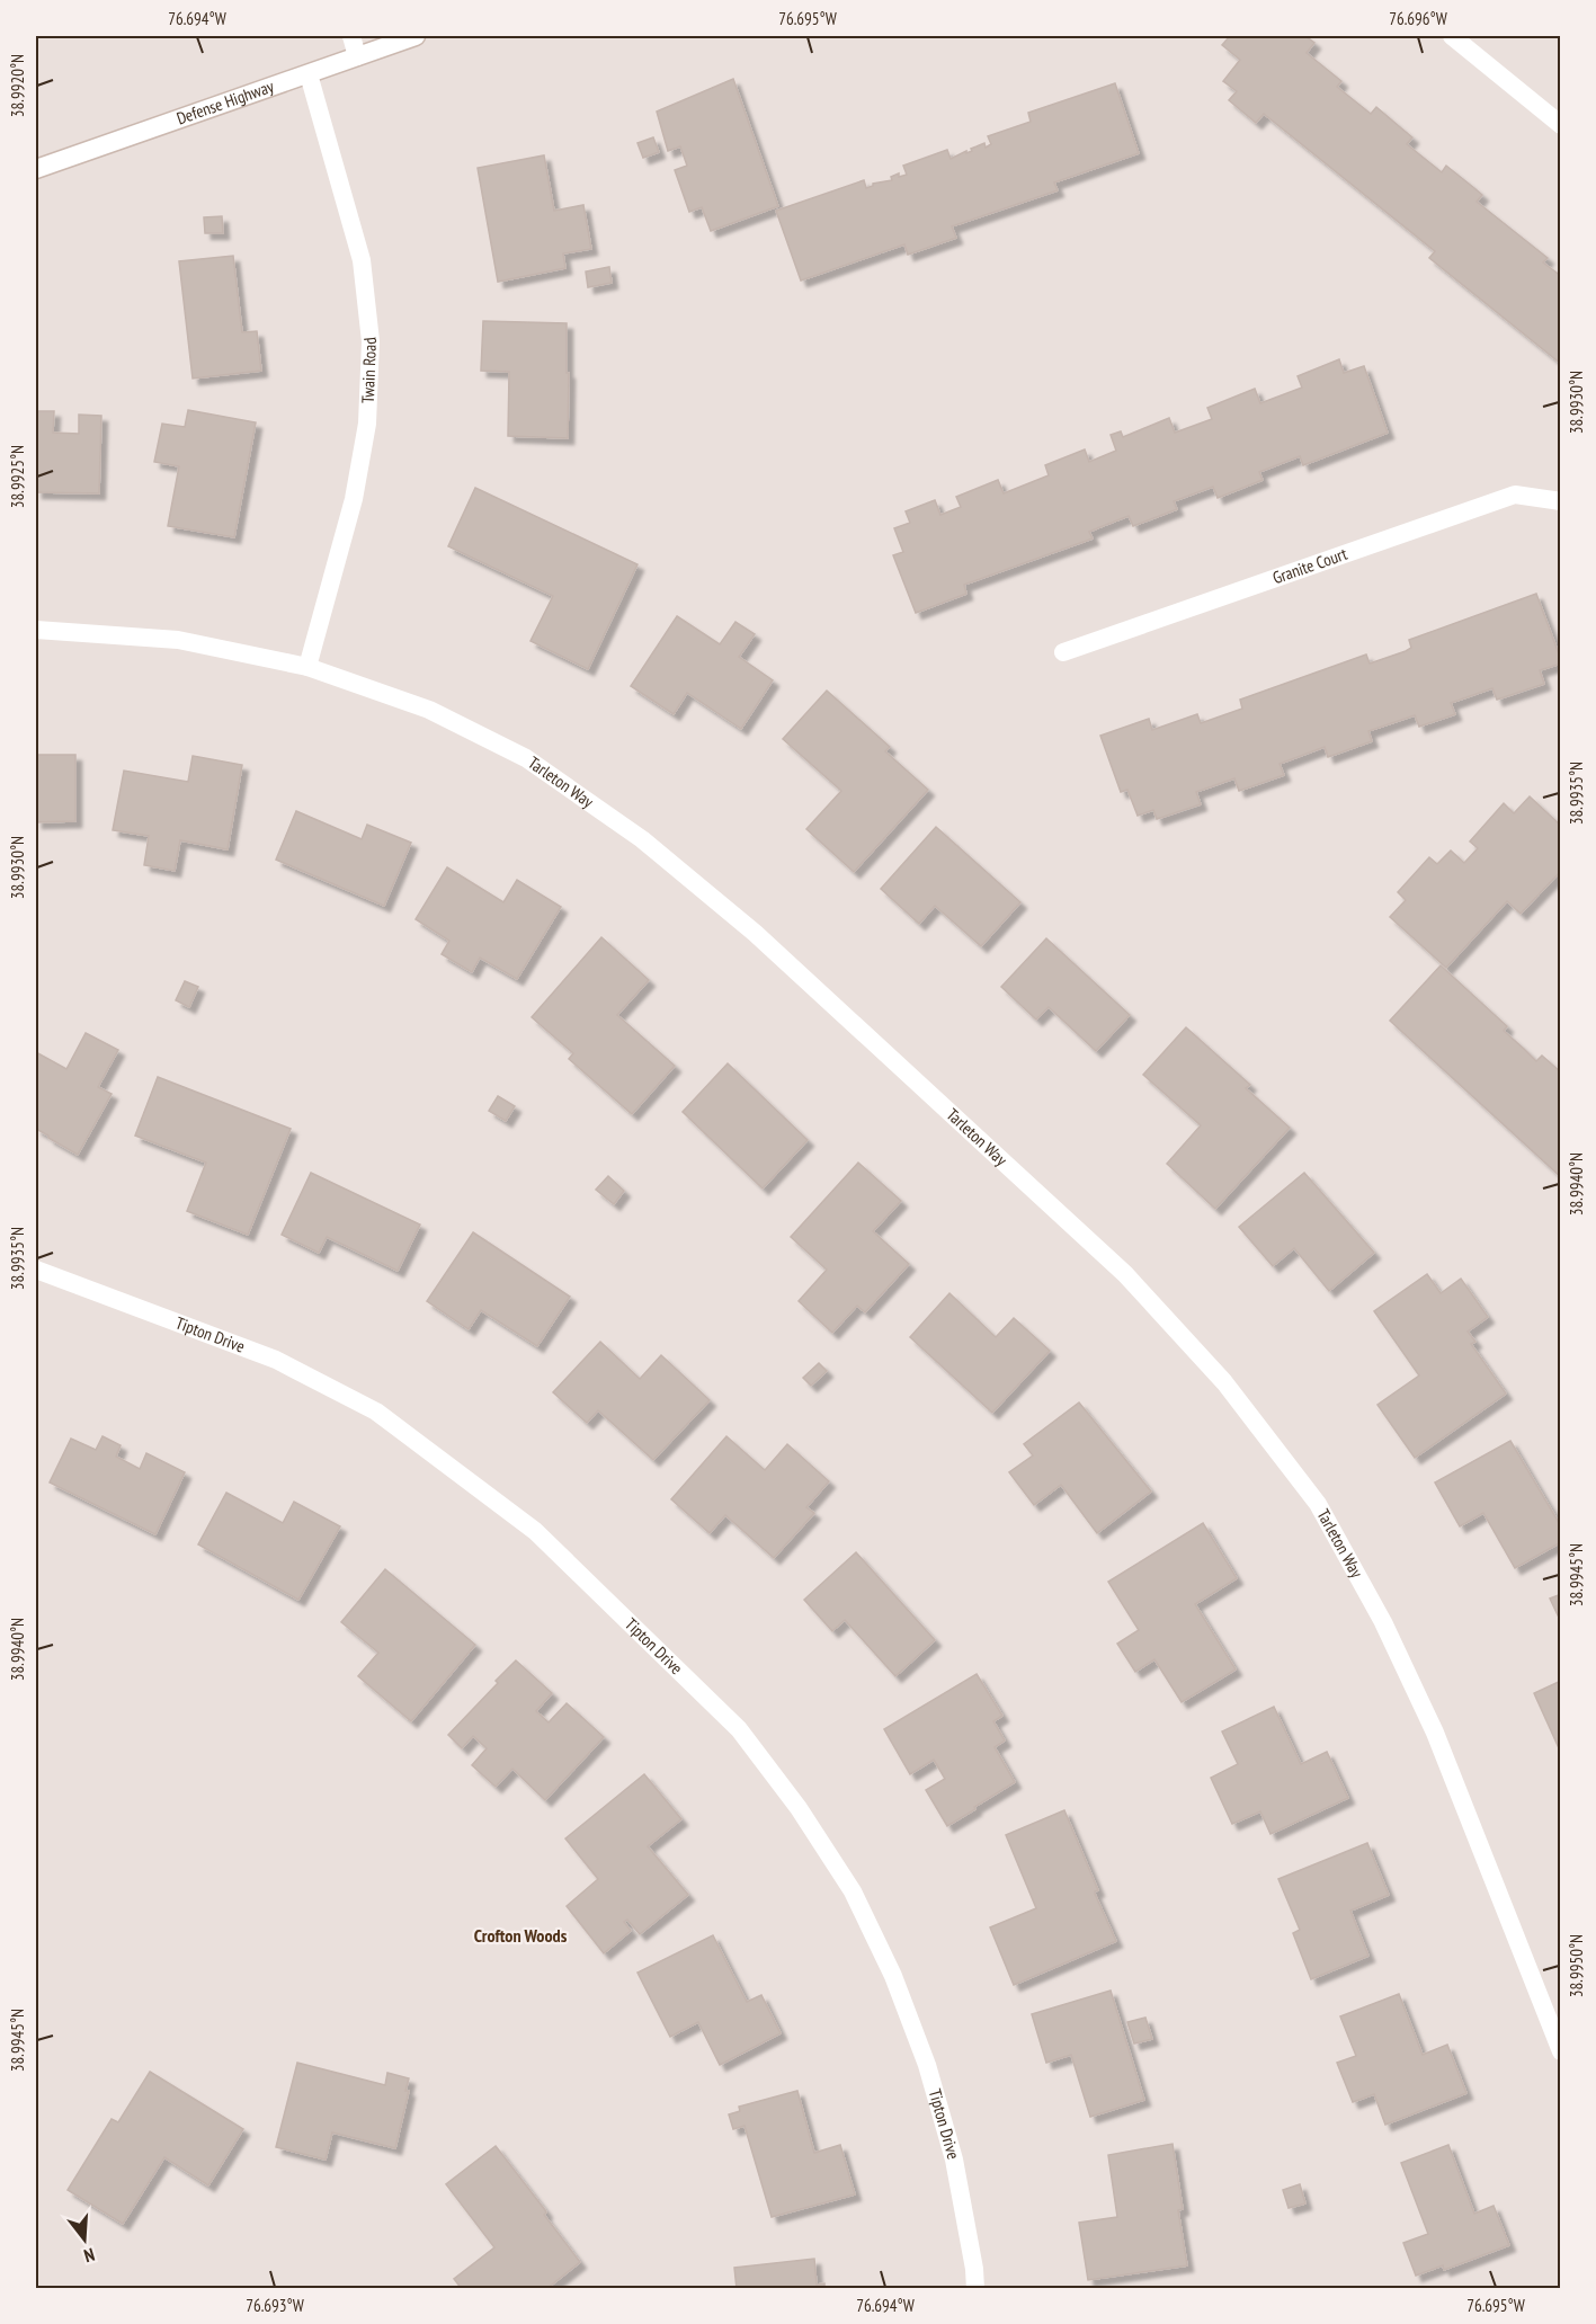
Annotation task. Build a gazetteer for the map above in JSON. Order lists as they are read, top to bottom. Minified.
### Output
{"streets":{"street":["Defense Highway","Twain Road","Granite Court","Tarleton Way","Tipton Drive"]},"crossings":[["Defense Highway","Twain Road"],["Twain Road","Tarleton Way"]],"districts":["Crofton Woods"],"north":"bottom","coordinates":["76.694°W","76.695°W","76.696°W","38.9920°N","38.9930°N","38.9925°N","38.9935°N","38.9940°N","38.9945°N","38.9950°N","76.693°W"]}
